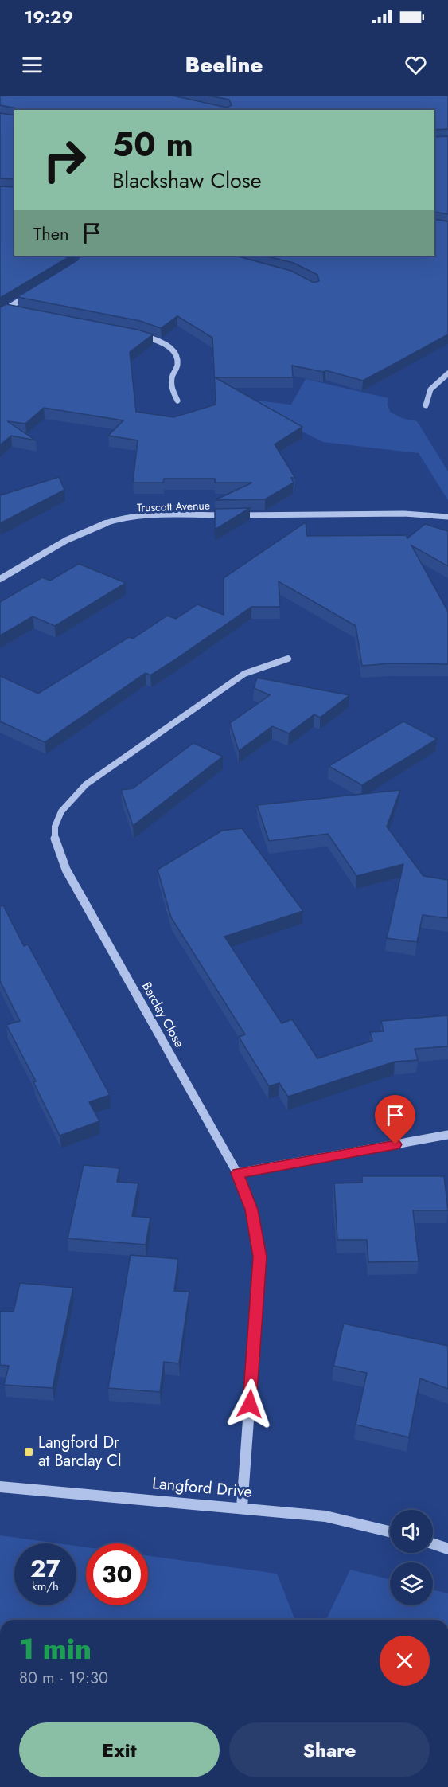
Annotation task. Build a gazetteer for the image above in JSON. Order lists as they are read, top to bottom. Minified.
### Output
{"streets":{"street":["Truscott Avenue","Barclay Close","Langford Drive"]},"crossings":[["Barclay Close","Langford Drive"]],"places":{"transit":["Langford Dr at Barclay Cl"]},"page":{"status":"19:29","header":"Beeline","turn":["50 m","Blackshaw Close"],"then":"Then","speed":"27 km/h","limit":"30","heading":["1 min","80 m · 19:30"],"buttons":["Exit","Share"]}}
